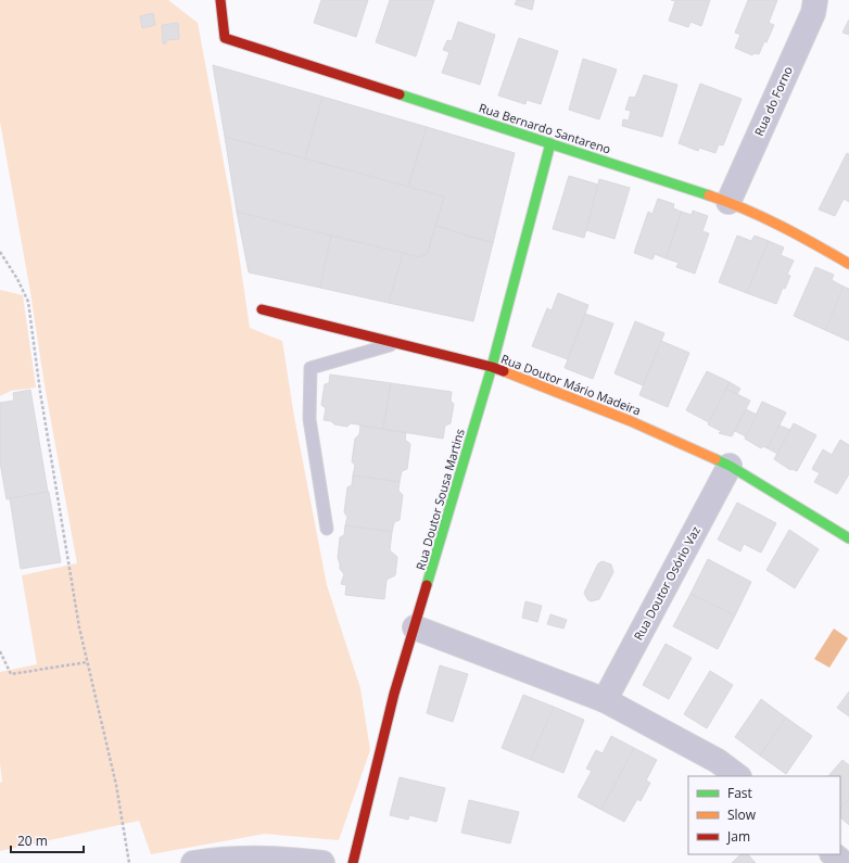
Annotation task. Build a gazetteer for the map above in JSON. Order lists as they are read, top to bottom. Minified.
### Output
{"streets":{"street":["Rua do Forno","Rua Bernardo Santareno","Rua Doutor Mário Madeira","Rua Doutor Sousa Martins","Rua Doutor Osório Vaz"]},"crossings":[["Rua do Forno","Rua Bernardo Santareno"],["Rua Bernardo Santareno","Rua Doutor Sousa Martins"],["Rua Doutor Mário Madeira","Rua Doutor Sousa Martins"],["Rua Doutor Mário Madeira","Rua Doutor Osório Vaz"]],"legend":["Fast","Slow","Jam"],"scale_bar":"20 m"}
